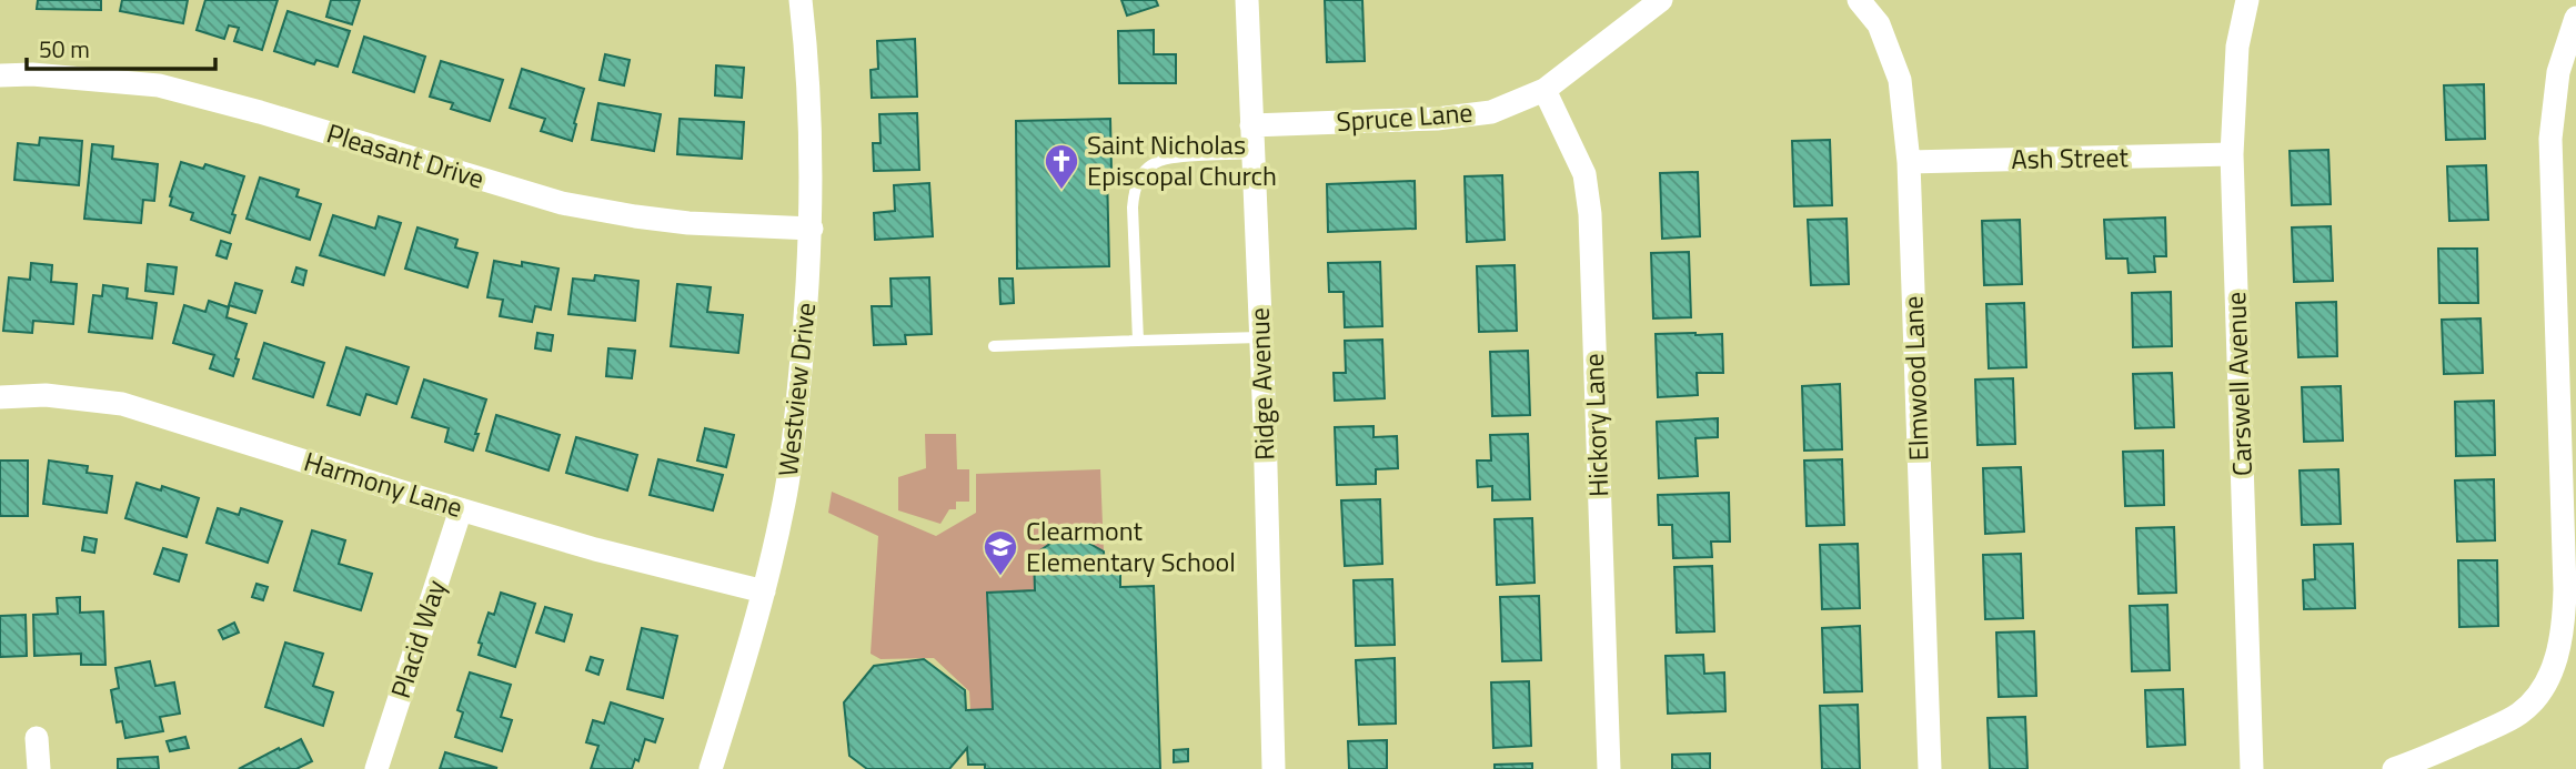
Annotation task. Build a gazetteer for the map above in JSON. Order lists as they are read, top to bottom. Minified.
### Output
{"streets":{"street":["Spruce Lane","Pleasant Drive","Ash Street","Elmwood Lane","Ridge Avenue","Carswell Avenue","Westview Drive","Hickory Lane","Harmony Lane","Placid Way"]},"crossings":[["Spruce Lane","Ridge Avenue"],["Spruce Lane","Hickory Lane"],["Pleasant Drive","Westview Drive"],["Ash Street","Elmwood Lane"],["Ash Street","Carswell Avenue"],["Westview Drive","Harmony Lane"],["Harmony Lane","Placid Way"]],"places":{"church":["Saint Nicholas Episcopal Church"],"school or university":["Clearmont Elementary School"]},"scale_bar":"50 m"}
